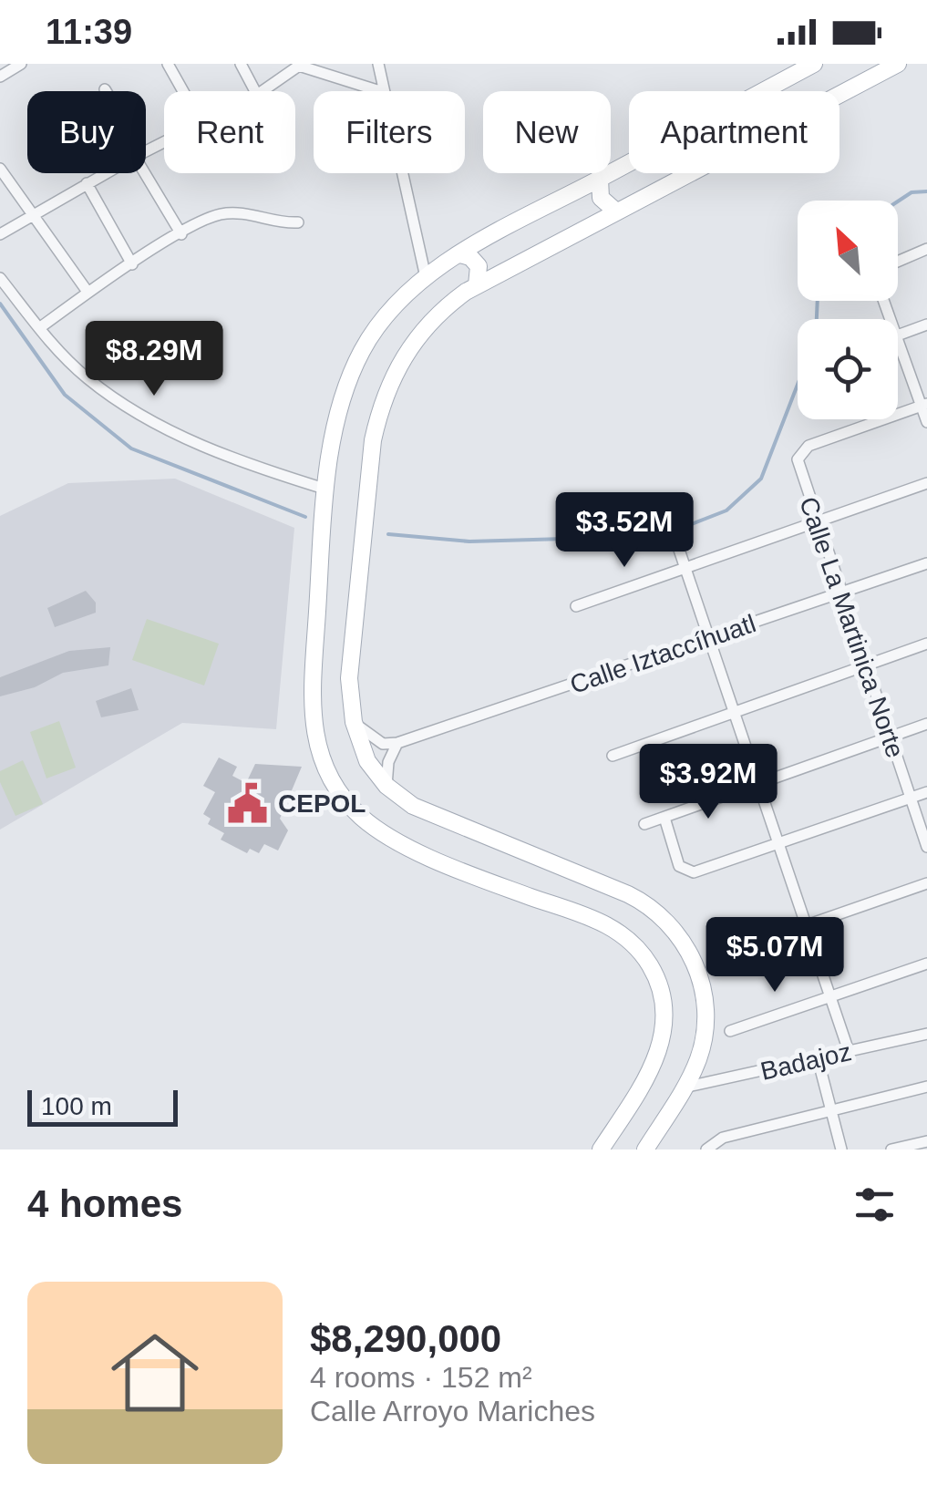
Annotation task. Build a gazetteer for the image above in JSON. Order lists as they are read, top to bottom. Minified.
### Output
{"streets":{"street":["Calle La Martinica Norte","Calle Iztaccíhuatl","Badajoz"]},"crossings":[["Calle La Martinica Norte","Calle Iztaccíhuatl"]],"places":{"public building":["CEPOL"]},"scale_bar":"100 m","north":"top left","page":{"status":"11:39","chip":["Buy","Rent","Filters","New","Apartment"],"price":["$8.29M","$3.52M","$3.92M","$5.07M"],"scale":"100 m","heading":"4 homes","list":[{"name":"$8,290,000","note":"4 rooms · 152 m² · Calle Arroyo Mariches"}]}}
